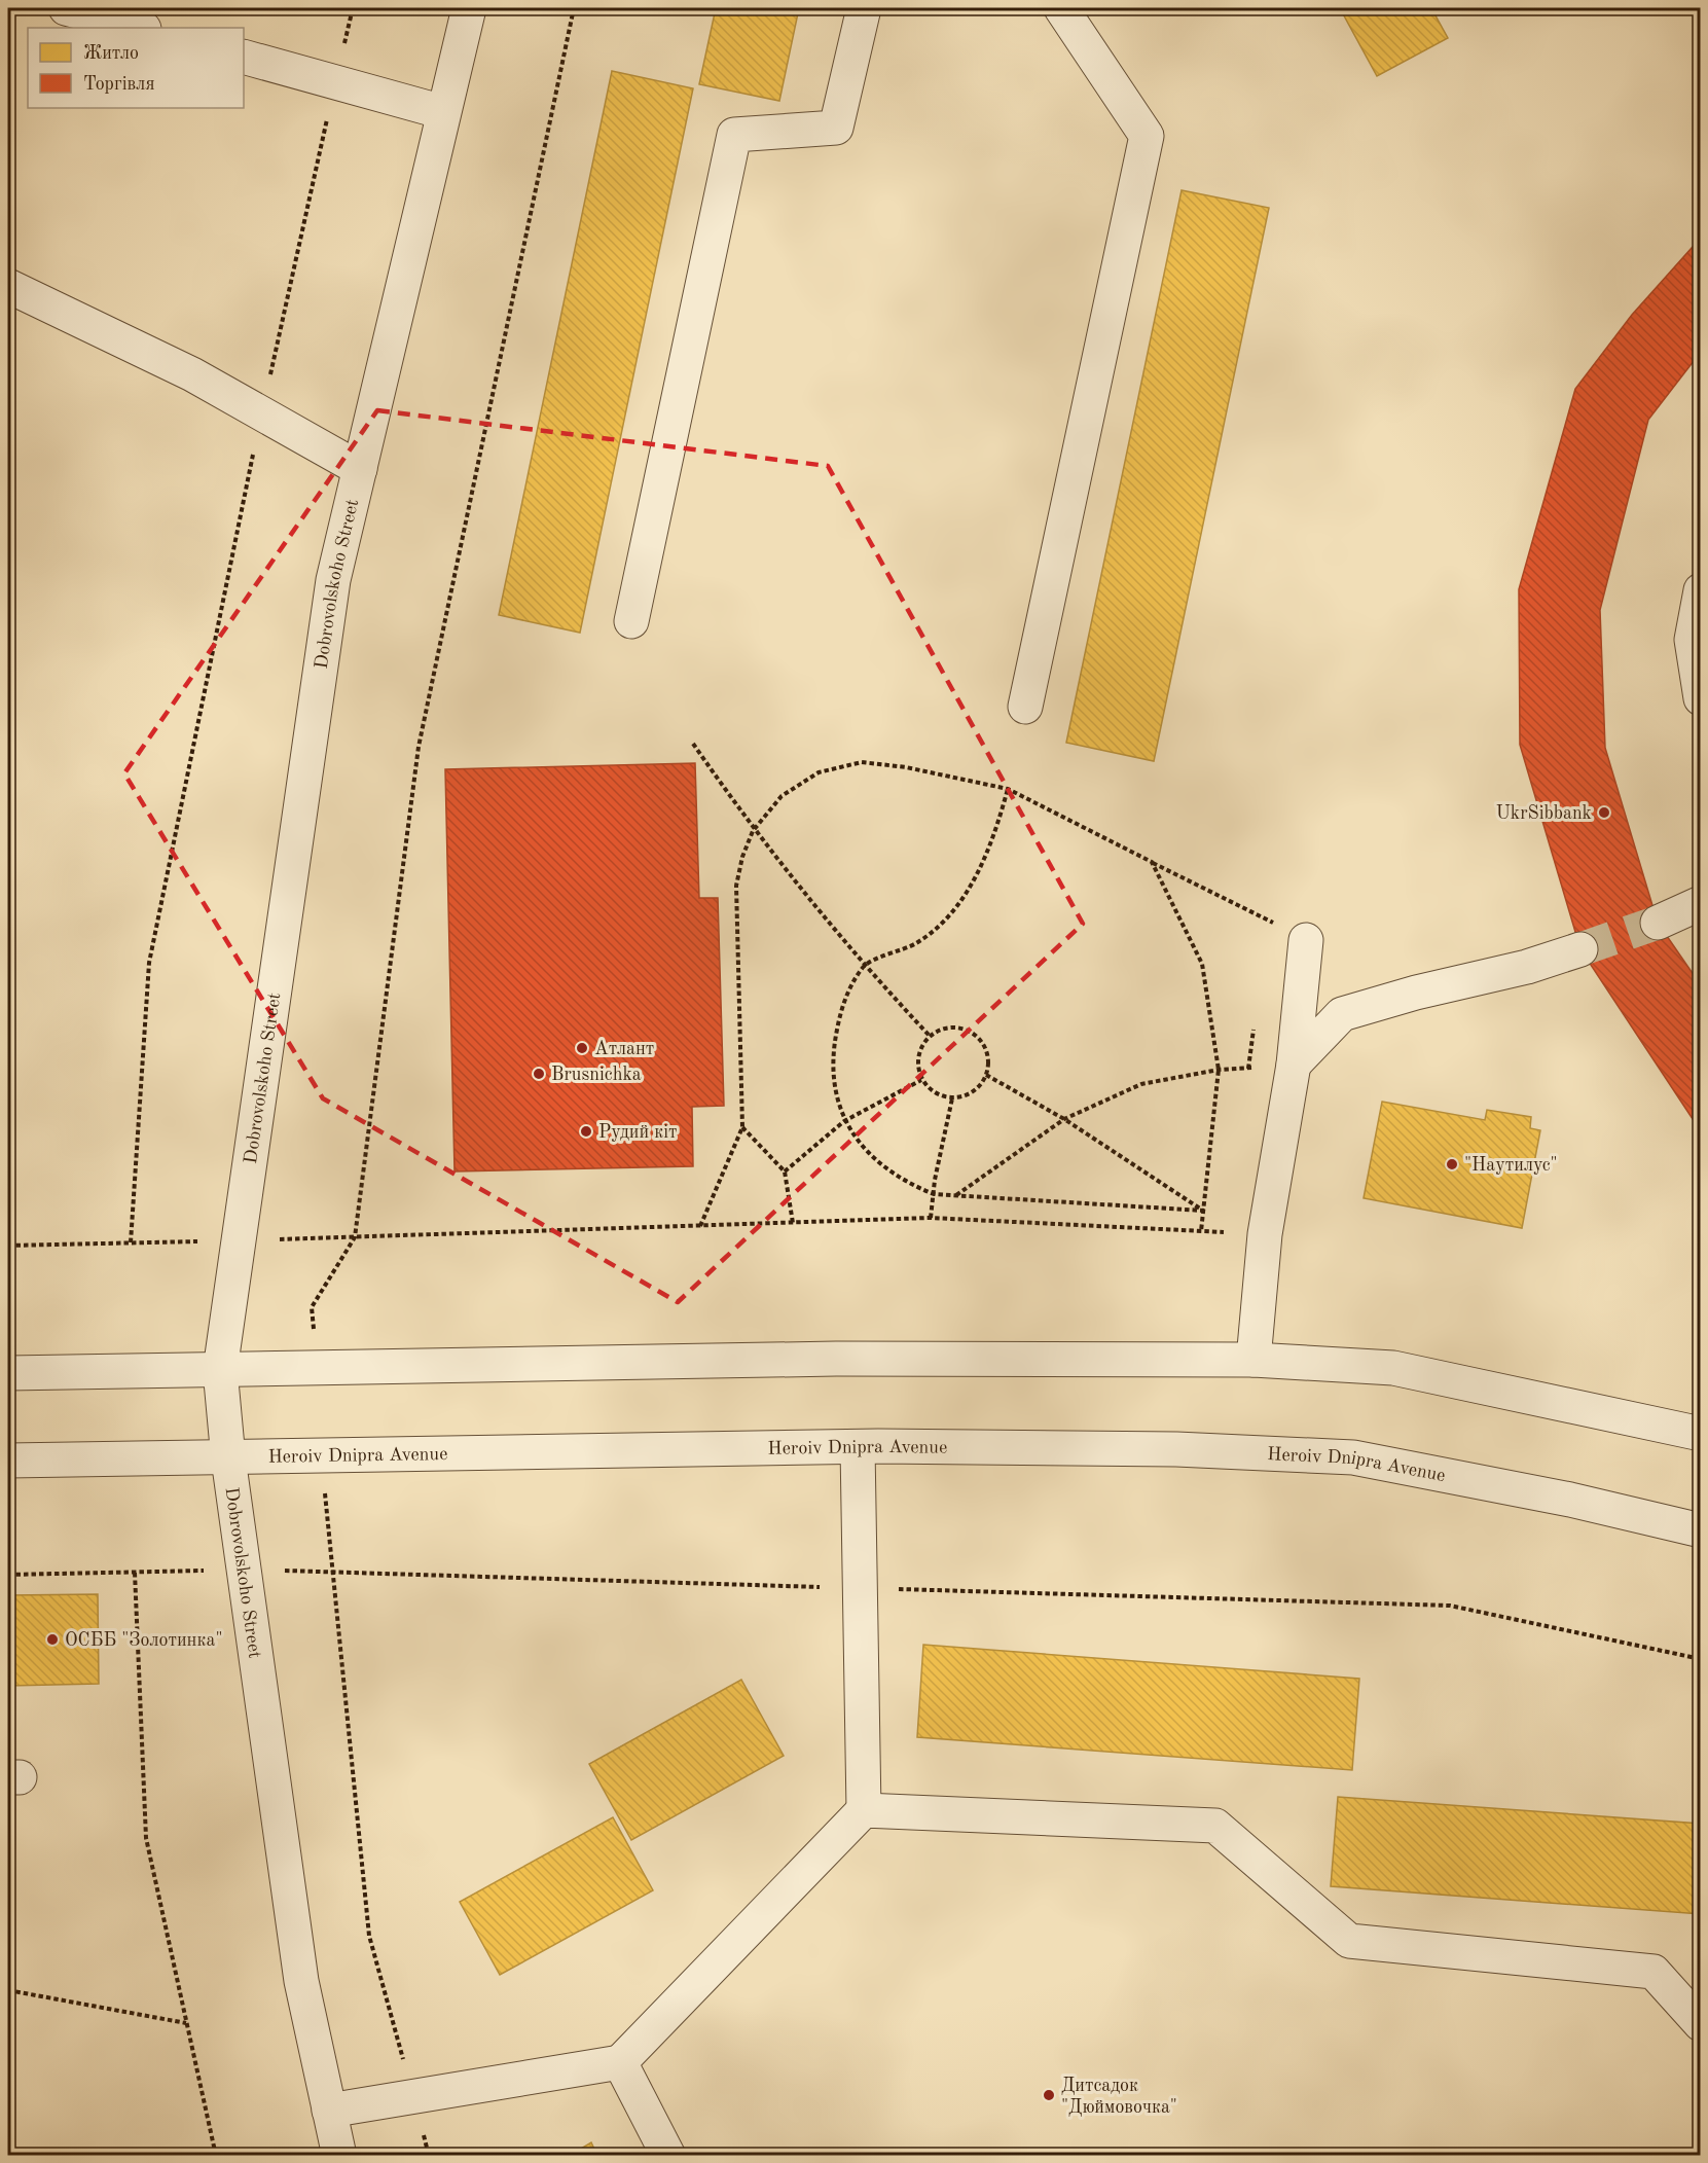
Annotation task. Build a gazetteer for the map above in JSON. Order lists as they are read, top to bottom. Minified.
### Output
{"streets":{"street":["Dobrovolskoho Street","Heroiv Dnipra Avenue"]},"crossings":[["Dobrovolskoho Street","Heroiv Dnipra Avenue"]],"places":["UkrSibbank","Атлант","Brusnichka","Рудий кіт","\"Наутилус\"","ОСББ \"Золотинка\"","Дитсадок \"Дюймовочка\""],"legend":["Житло","Торгівля"]}
